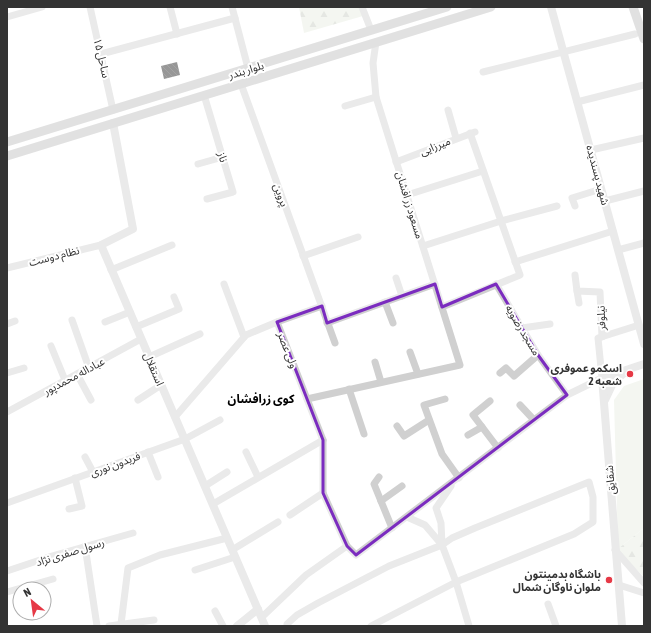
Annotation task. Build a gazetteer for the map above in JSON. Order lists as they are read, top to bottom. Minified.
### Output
{"streets":{"main road":["بلوار بندر"],"street":["ساحل ۱۵","میرزایی","ناز","شهید پسندیده","پروین","مسعود زر افشان","نظام دوست","نیلوفر","مسجد رضویه","ولی عصر","استقلال","عباداله محمدپور","فریدون نوری","شقایق","رسول صفری نژاد"]},"crossings":[["ساحل ۱۵","بلوار بندر"],["بلوار بندر","ناز"],["بلوار بندر","پروین"],["بلوار بندر","مسعود زر افشان"],["میرزایی","مسعود زر افشان"],["پروین","ولی عصر"],["نظام دوست","استقلال"],["استقلال","عباداله محمدپور"],["استقلال","فریدون نوری"]],"districts":["کوی زرافشان"],"places":["اسکمو عموفری شعبه 2","باشگاه بدمینتون ملوان ناوگان شمال"],"north":"top left"}
